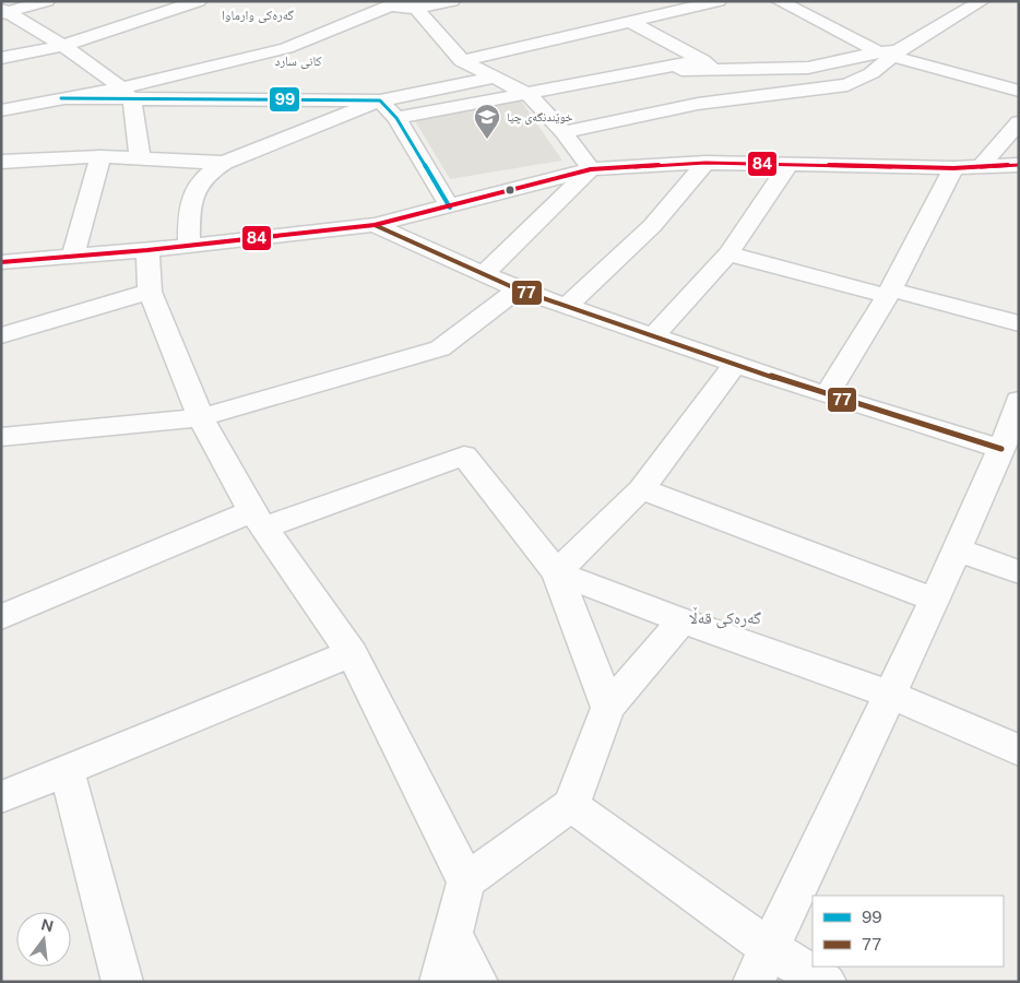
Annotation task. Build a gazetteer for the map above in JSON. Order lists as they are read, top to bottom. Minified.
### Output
{"districts":["گەرەکی وارماوا","کانی سارد","گەرەکی قەڵا"],"places":{"school or university":["خوێندنگەی چیا"]},"lines":["transit line 99","transit line 84","transit line 77"],"legend":["99","77"],"north":"top"}
